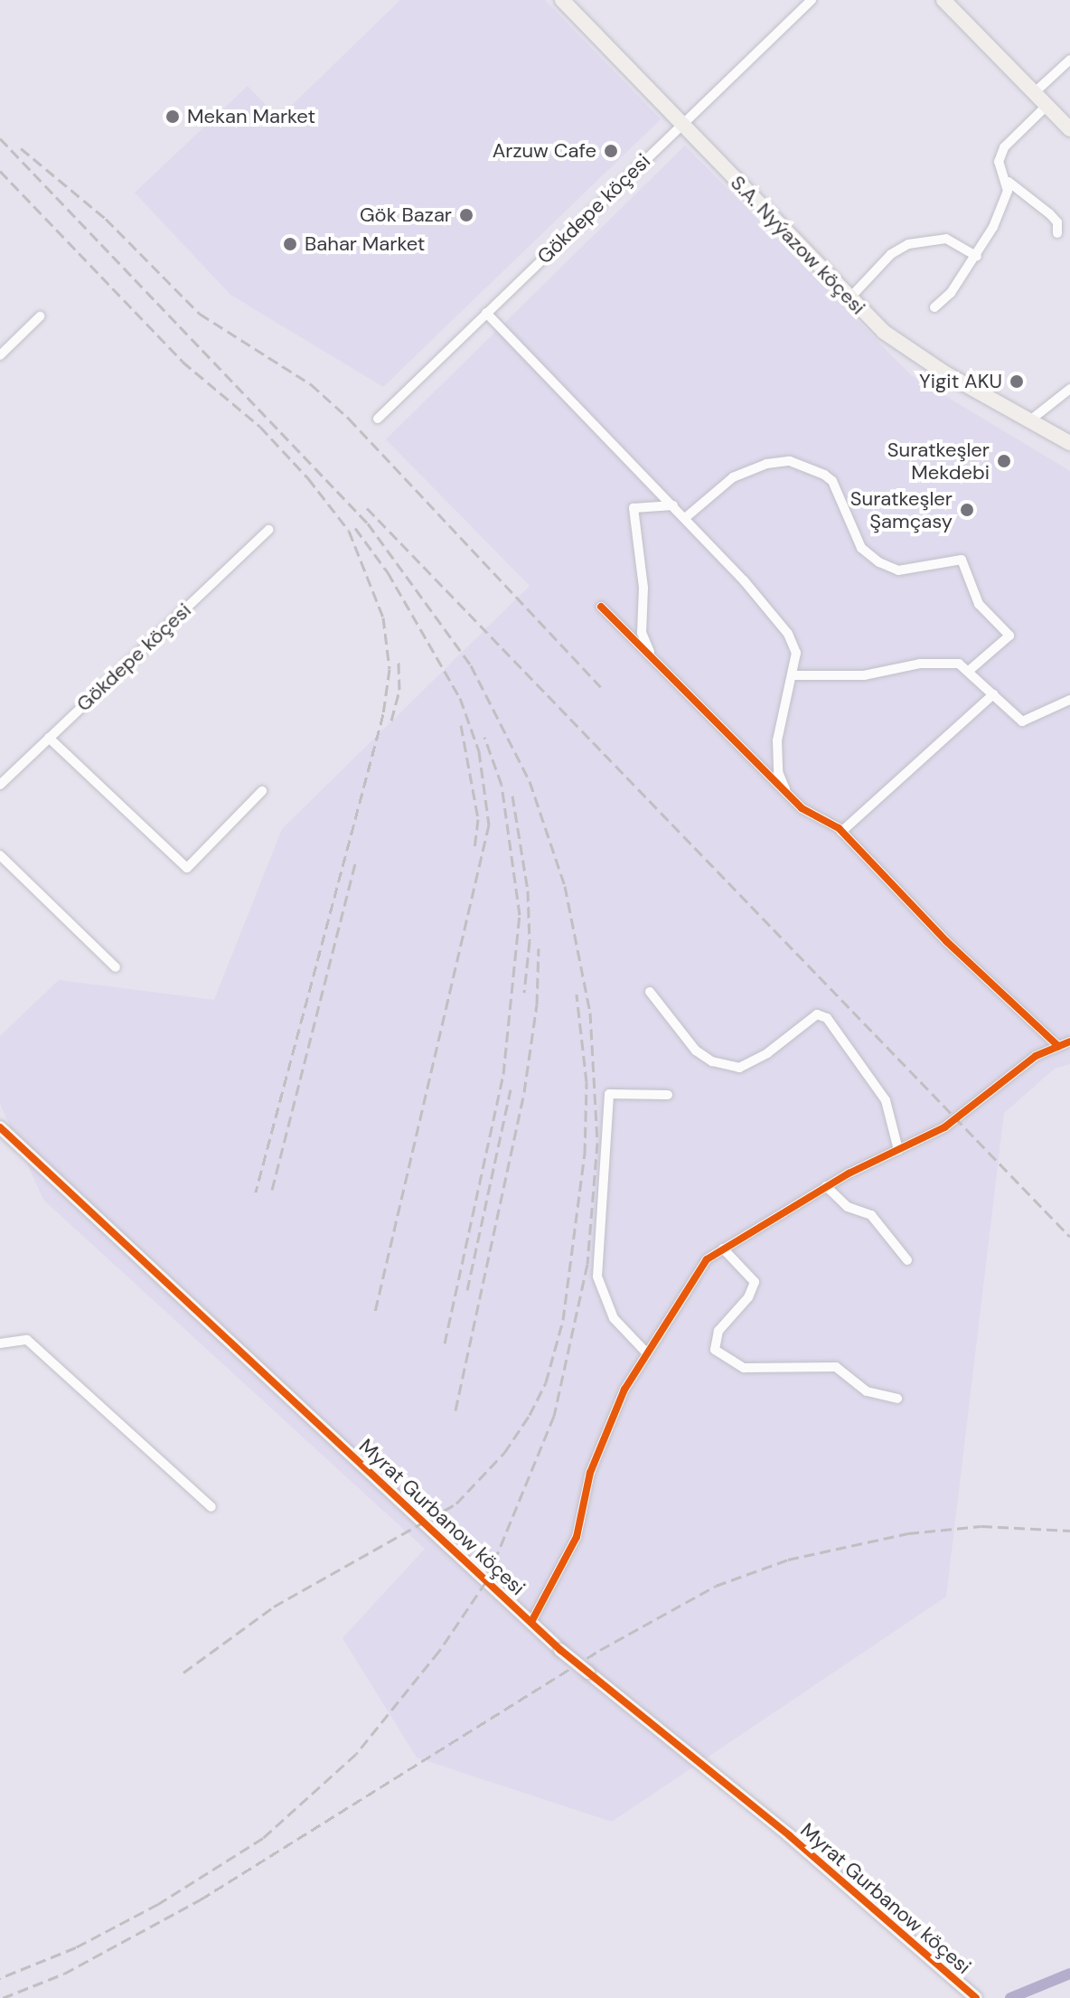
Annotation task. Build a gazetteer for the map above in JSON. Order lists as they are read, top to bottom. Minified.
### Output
{"streets":{"main road":["S.A. Nyýazow köçesi"],"street":["Gökdepe köçesi","Myrat Gurbanow köçesi"]},"crossings":[["Gökdepe köçesi","S.A. Nyýazow köçesi"]],"places":["Mekan Market","Arzuw Cafe","Gök Bazar","Bahar Market","Yigit AKU","Suratkeşler Mekdebi","Suratkeşler Şamçasy"]}
